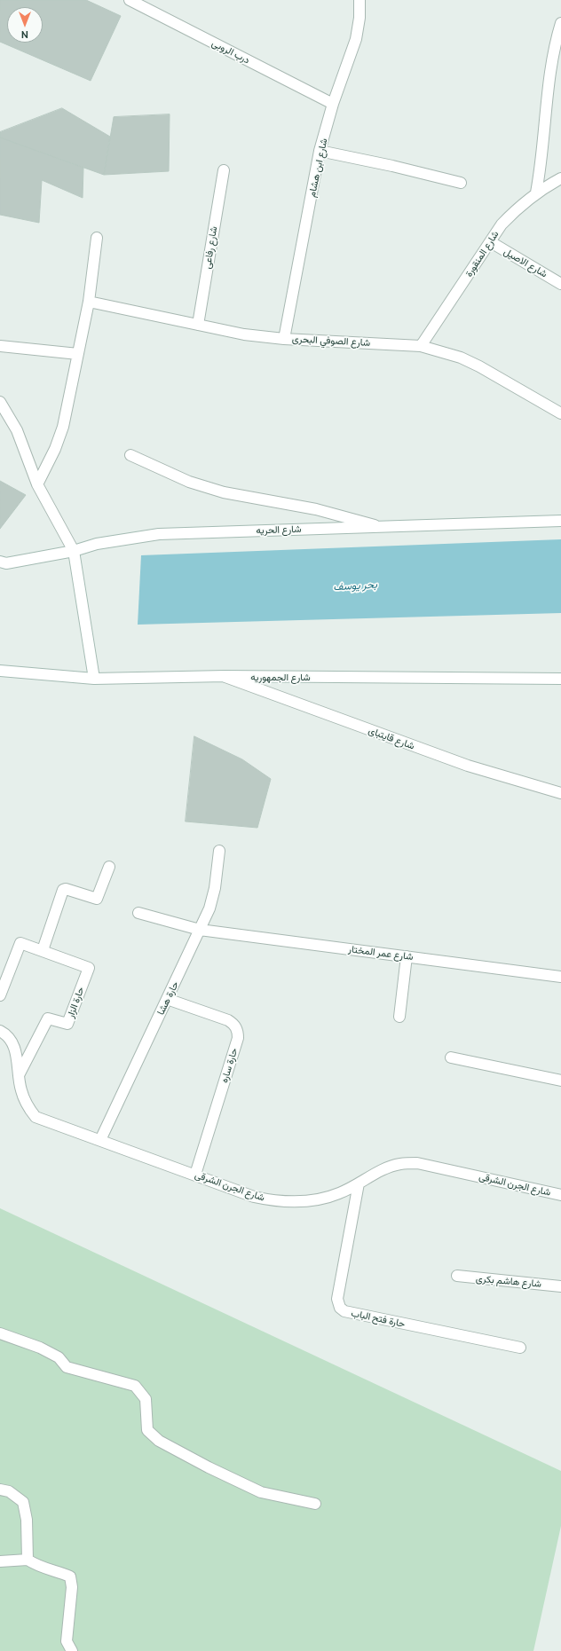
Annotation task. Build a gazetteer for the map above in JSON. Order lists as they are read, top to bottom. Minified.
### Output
{"streets":{"street":["درب الروبى","شارع ابن هشام","شارع رفاعى","شارع المنقورة","شارع الاصيل","شارع الصوفي البحرى","شارع الحريه","شارع الجمهوريه","شارع قايتباى","شارع عمر المختار","حارة هشا","حارة الزار","حارة ساره","شارع الجرن الشرقى","شارع هاشم بكرى","حارة فتح الباب"]},"crossings":[["درب الروبى","شارع ابن هشام"],["شارع ابن هشام","شارع الصوفي البحرى"],["شارع رفاعى","شارع الصوفي البحرى"],["شارع المنقورة","شارع الاصيل"],["شارع المنقورة","شارع الصوفي البحرى"],["شارع الجمهوريه","شارع قايتباى"],["شارع عمر المختار","حارة هشا"],["حارة هشا","حارة ساره"],["حارة هشا","شارع الجرن الشرقى"],["حارة الزار","شارع الجرن الشرقى"],["حارة ساره","شارع الجرن الشرقى"],["شارع الجرن الشرقى","حارة فتح الباب"]],"water":["بحر يوسف"],"north":"bottom"}
